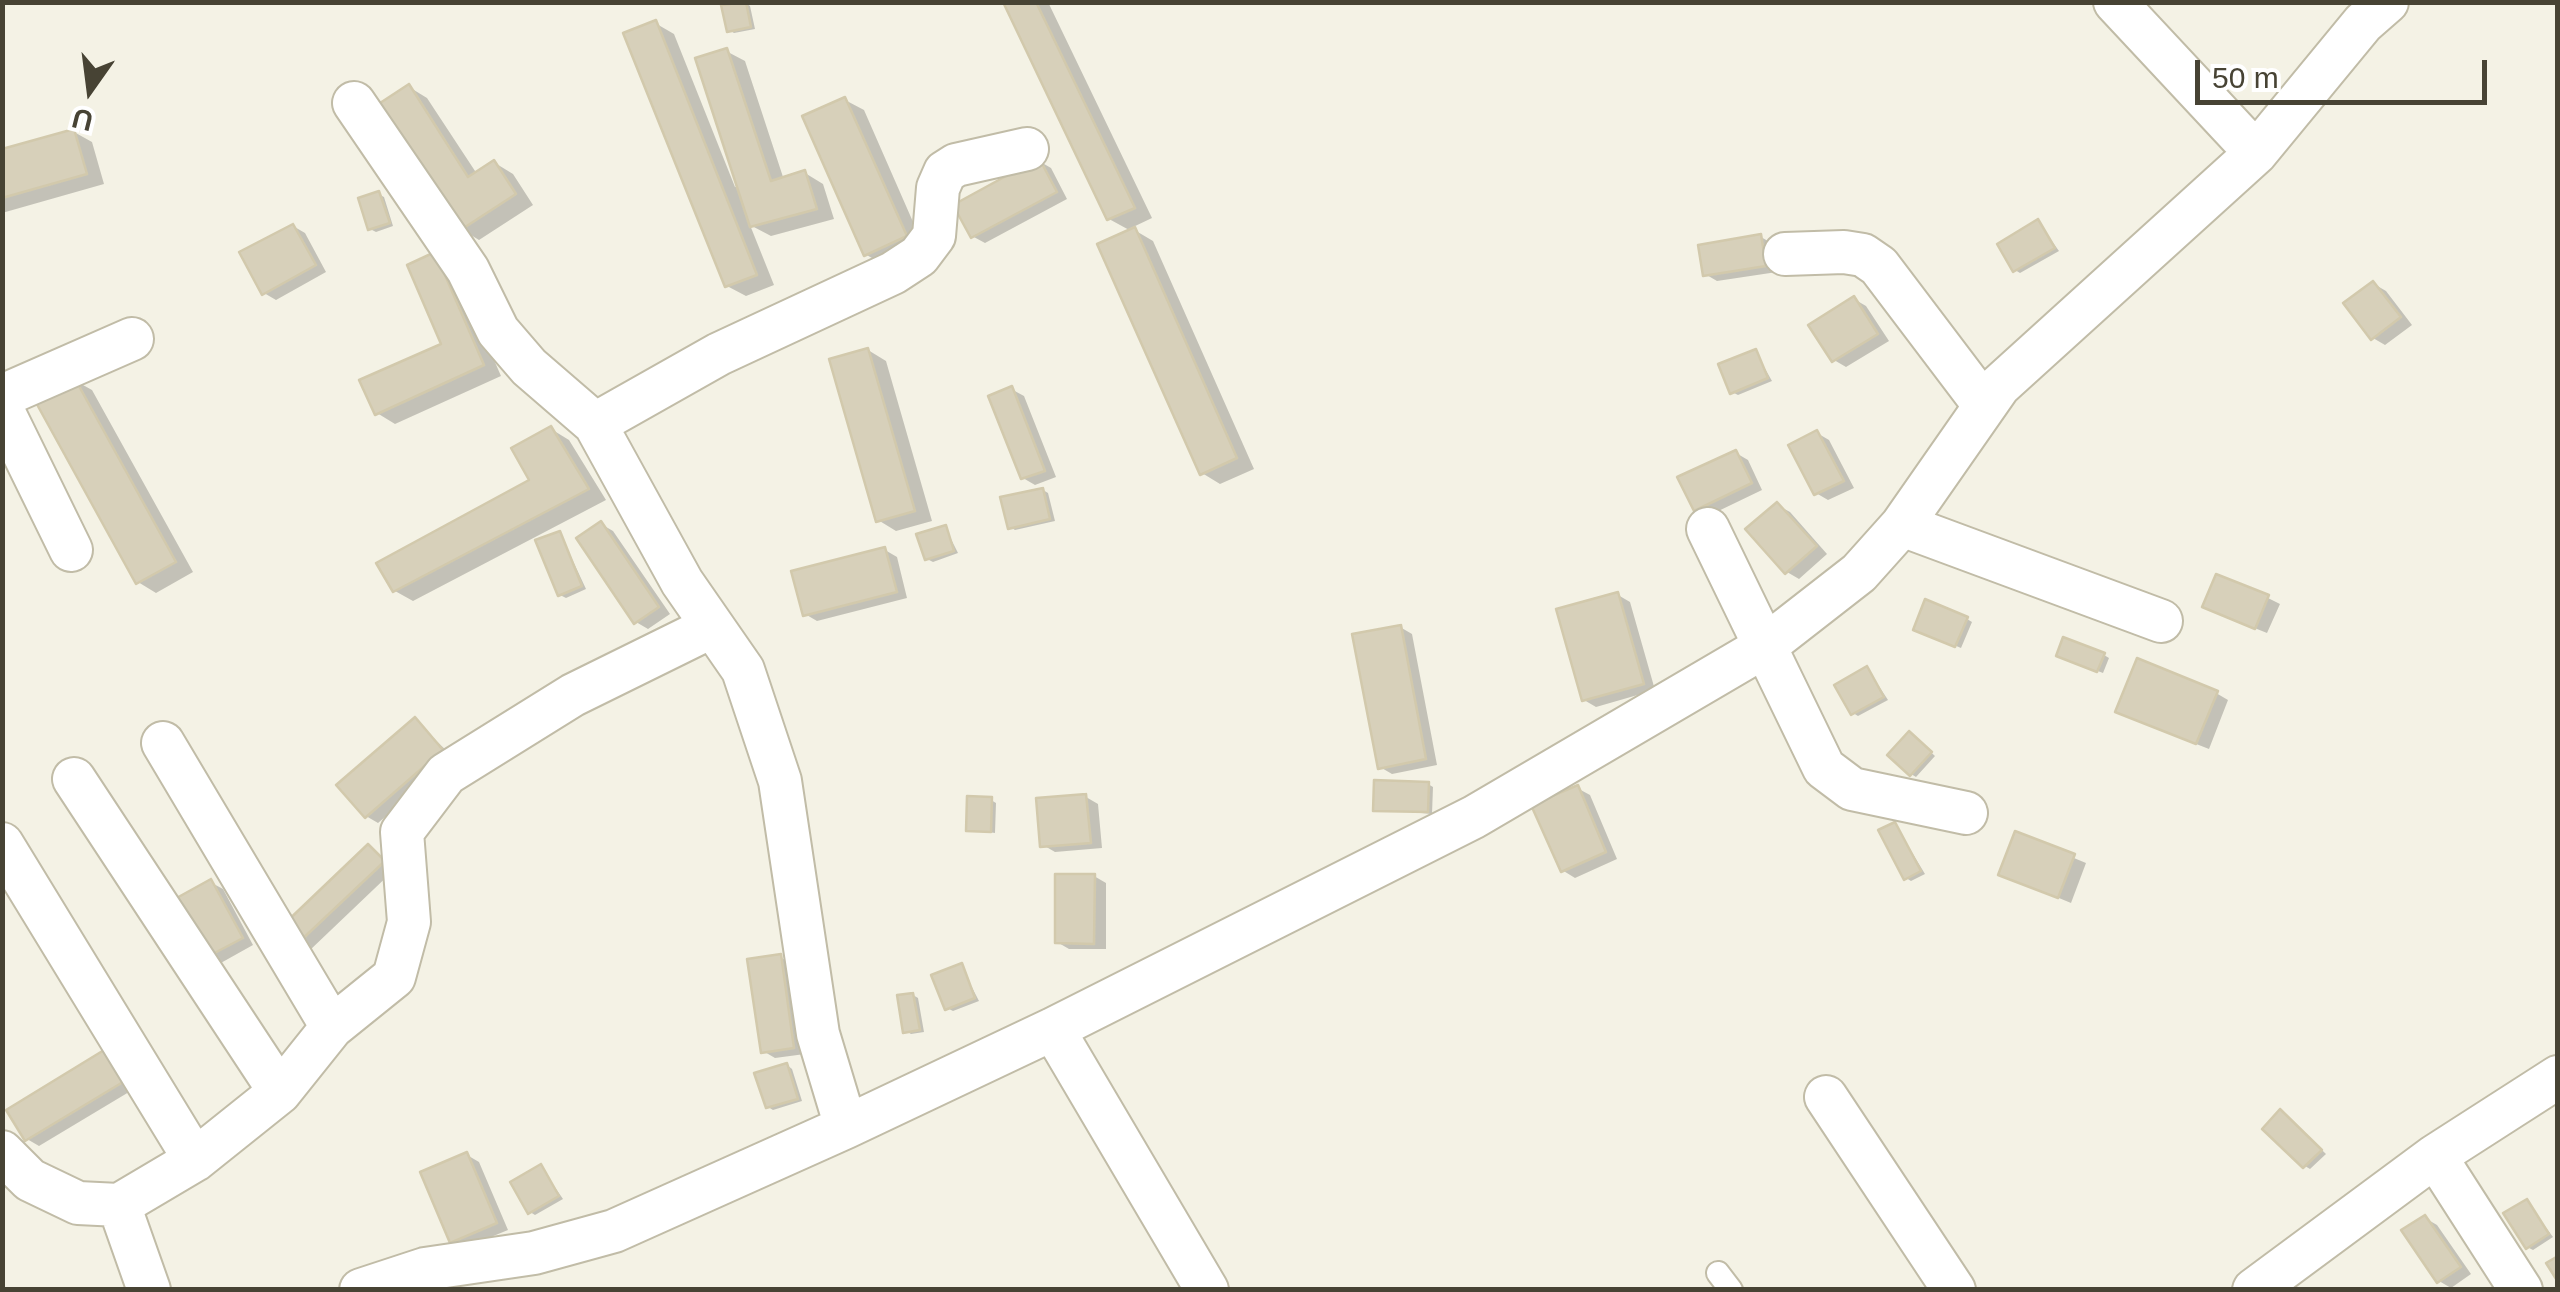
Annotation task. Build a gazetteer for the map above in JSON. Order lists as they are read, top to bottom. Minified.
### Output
{"scale_bar":"50 m","north":"bottom"}
